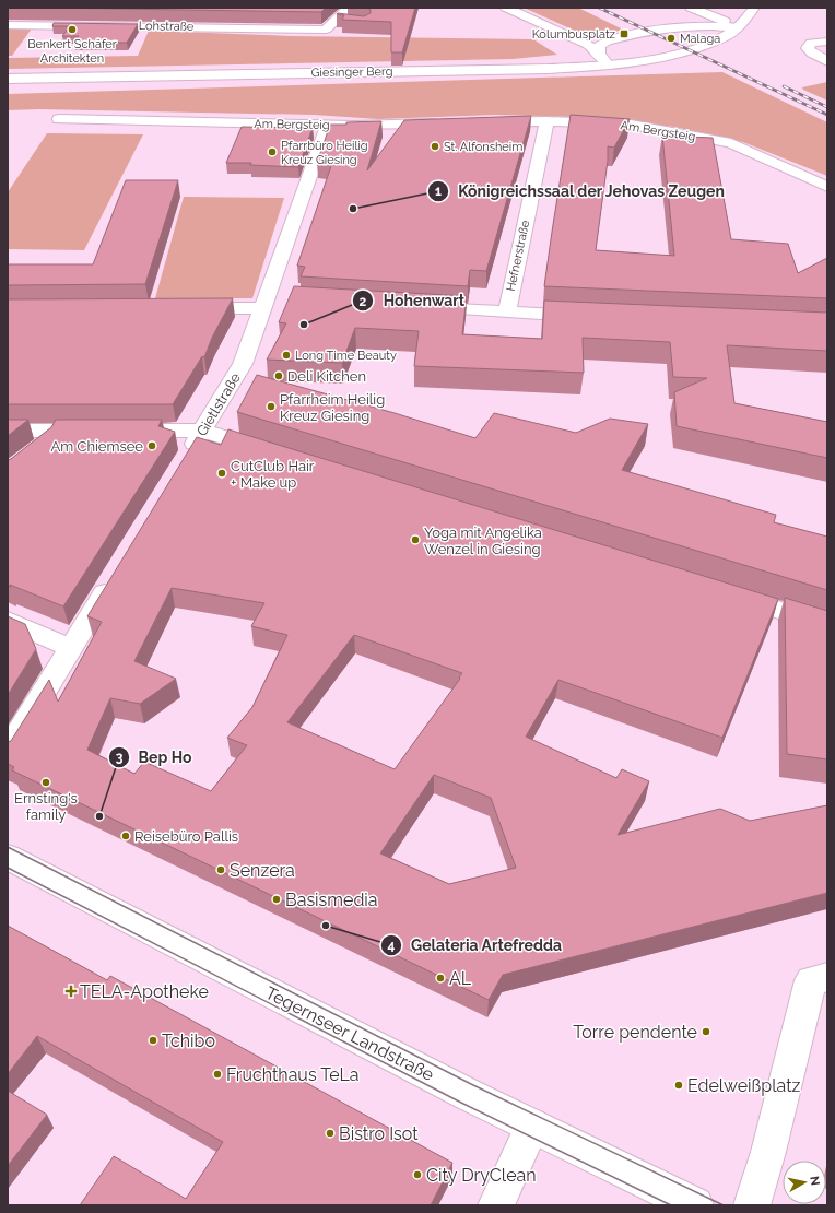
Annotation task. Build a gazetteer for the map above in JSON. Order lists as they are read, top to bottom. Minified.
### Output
{"streets":{"street":["Lohstraße","Giesinger Berg","Am Bergsteig","Hefnerstraße","Gietlstraße","Tegernseer Landstraße"]},"crossings":[["Am Bergsteig","Hefnerstraße"],["Am Bergsteig","Gietlstraße"]],"places":{"other":["Benkert Schäfer Architekten","Malaga","St. Alfonsheim","Pfarrbüro Heilig Kreuz Giesing","Königreichssaal der Jehovas Zeugen","Hohenwart","Long Time Beauty","Deli Kitchen","Pfarrheim Heilig Kreuz Giesing","Am Chiemsee","CutClub Hair + Make up","Yoga mit Angelika Wenzel in Giesing","Ernsting's family","Bep Ho","Reisebüro Pallis","Senzera","Basismedia","Gelateria Artefredda","AL","Torre pendente","Tchibo","Fruchthaus TeLa","Edelweißplatz","Bistro Isot","City DryClean"],"transit":["Kolumbusplatz"],"health":["TELA-Apotheke"]},"north":"right"}
